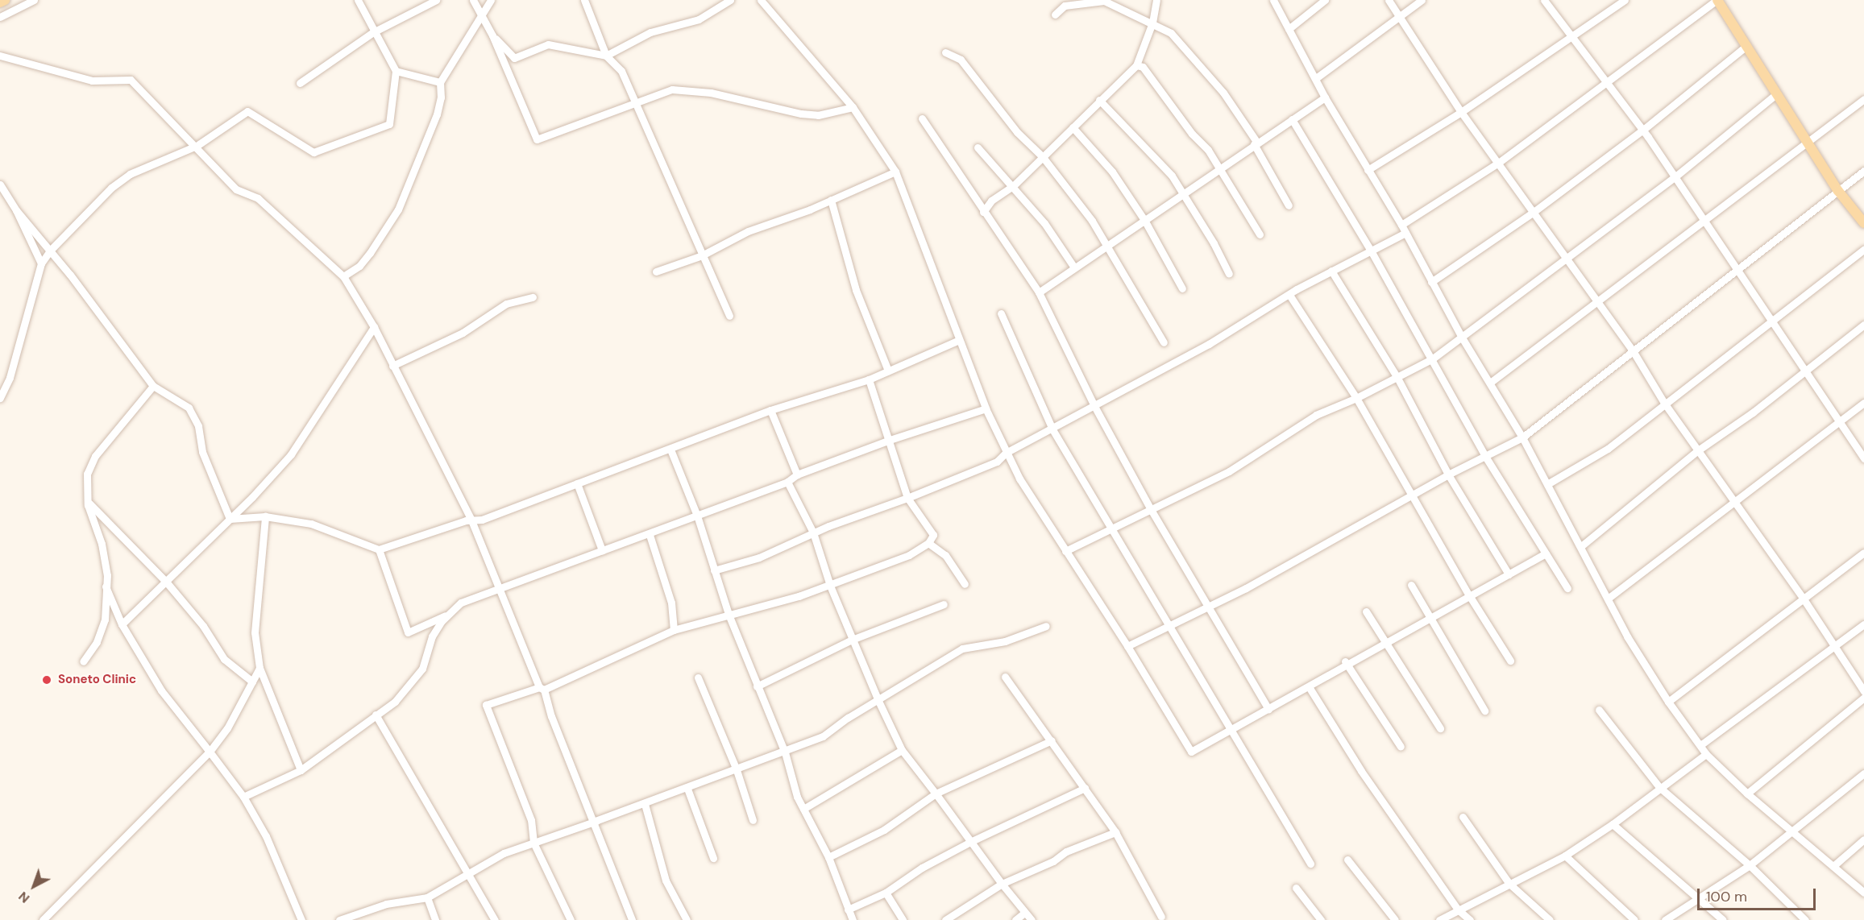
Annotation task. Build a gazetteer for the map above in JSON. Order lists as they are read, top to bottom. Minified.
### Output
{"places":["Soneto Clinic"],"scale_bar":"100 m","north":"bottom left"}
